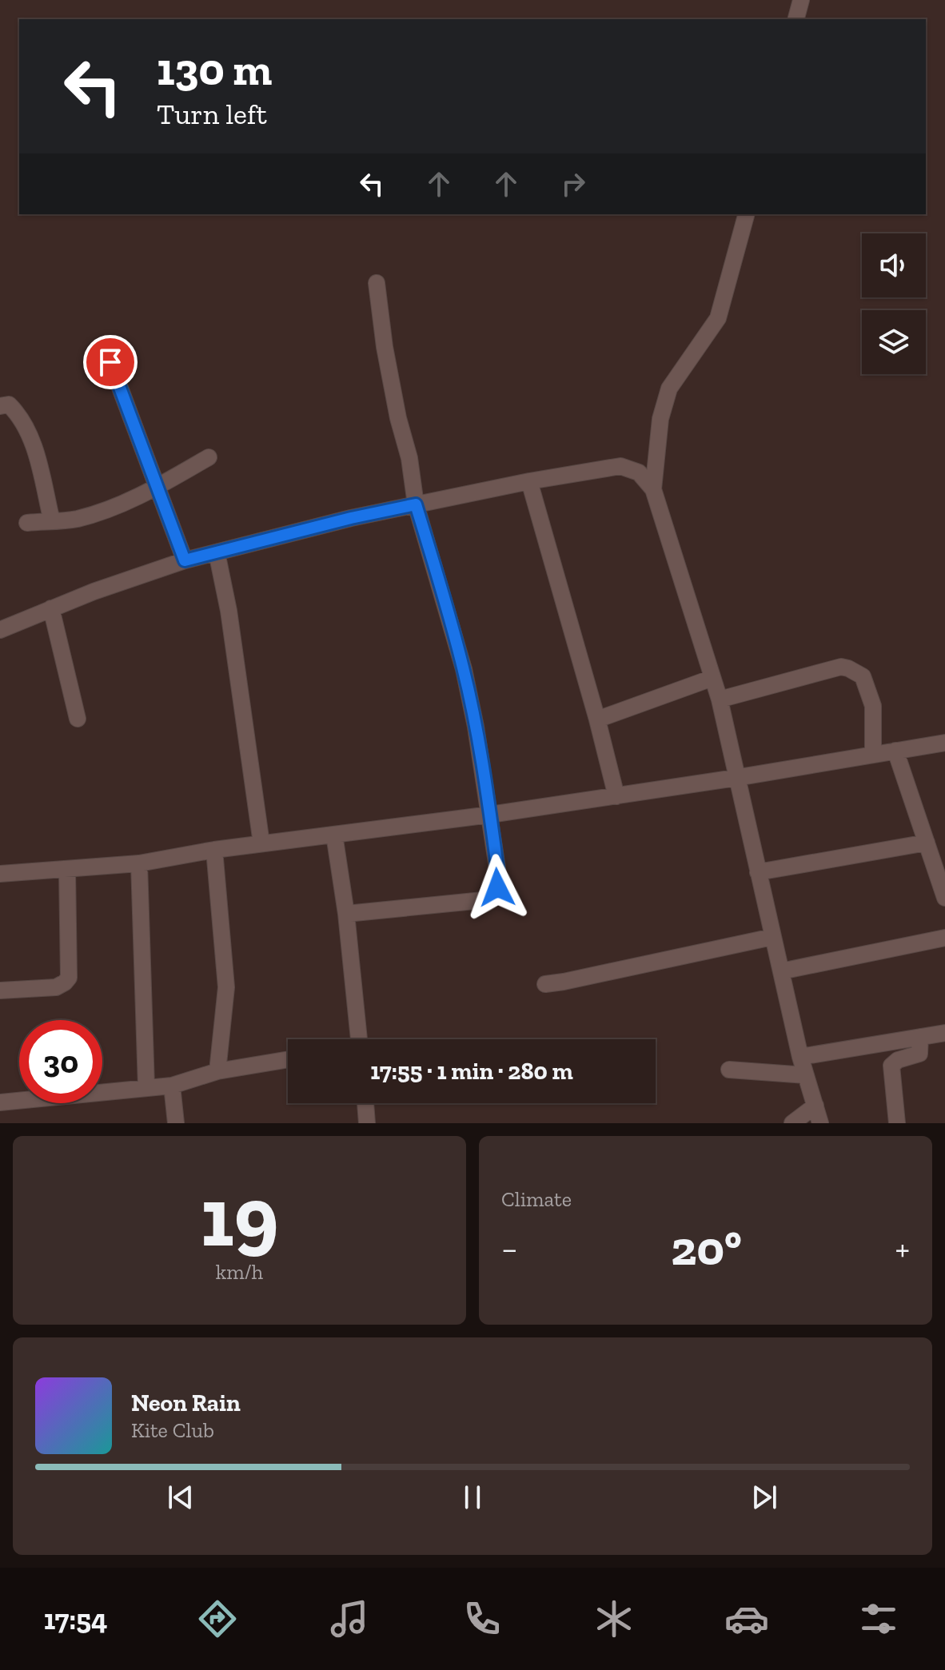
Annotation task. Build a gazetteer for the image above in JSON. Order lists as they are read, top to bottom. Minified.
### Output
{"page":{"turn":["130 m","Turn left"],"limit":"30","trip":"17:55 · 1 min · 280 m","tile":[["19","km/h"],"Climate"],"heat":["−","20°","+"],"song":["Neon Rain","Kite Club"],"tabs":"17:54"}}
